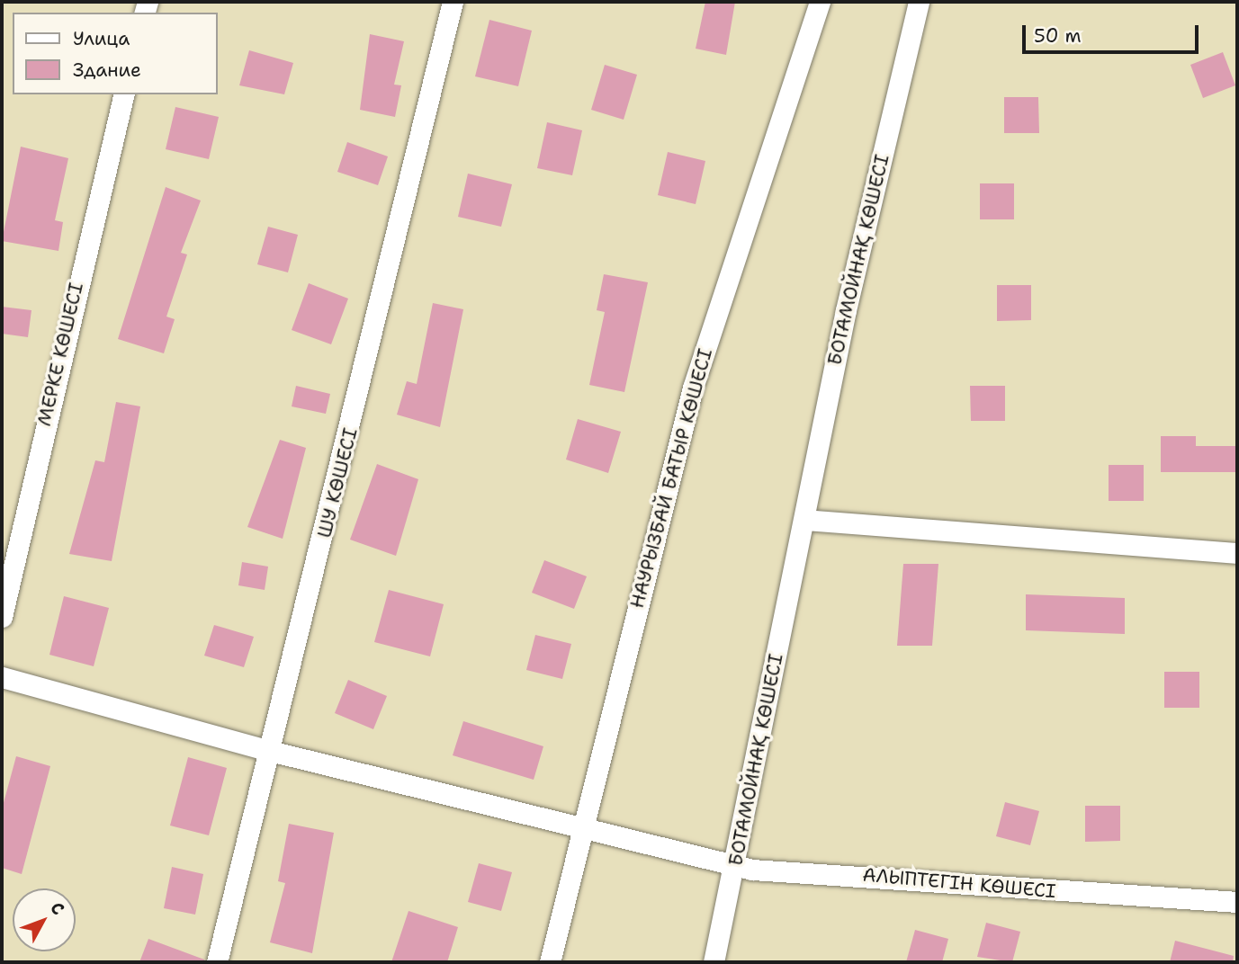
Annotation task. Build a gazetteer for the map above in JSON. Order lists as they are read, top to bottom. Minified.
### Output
{"streets":{"street":["БОТАМОЙНАҚ КӨШЕСІ","МЕРКЕ КӨШЕСІ","НАУРЫЗБАЙ БАТЫР КӨШЕСІ","ШУ КӨШЕСІ","АЛЫПТЕГІН КӨШЕСІ"]},"crossings":[["БОТАМОЙНАҚ КӨШЕСІ","АЛЫПТЕГІН КӨШЕСІ"],["НАУРЫЗБАЙ БАТЫР КӨШЕСІ","АЛЫПТЕГІН КӨШЕСІ"],["ШУ КӨШЕСІ","АЛЫПТЕГІН КӨШЕСІ"]],"legend":["Улица","Здание"],"scale_bar":"50 m","north":"top right"}
